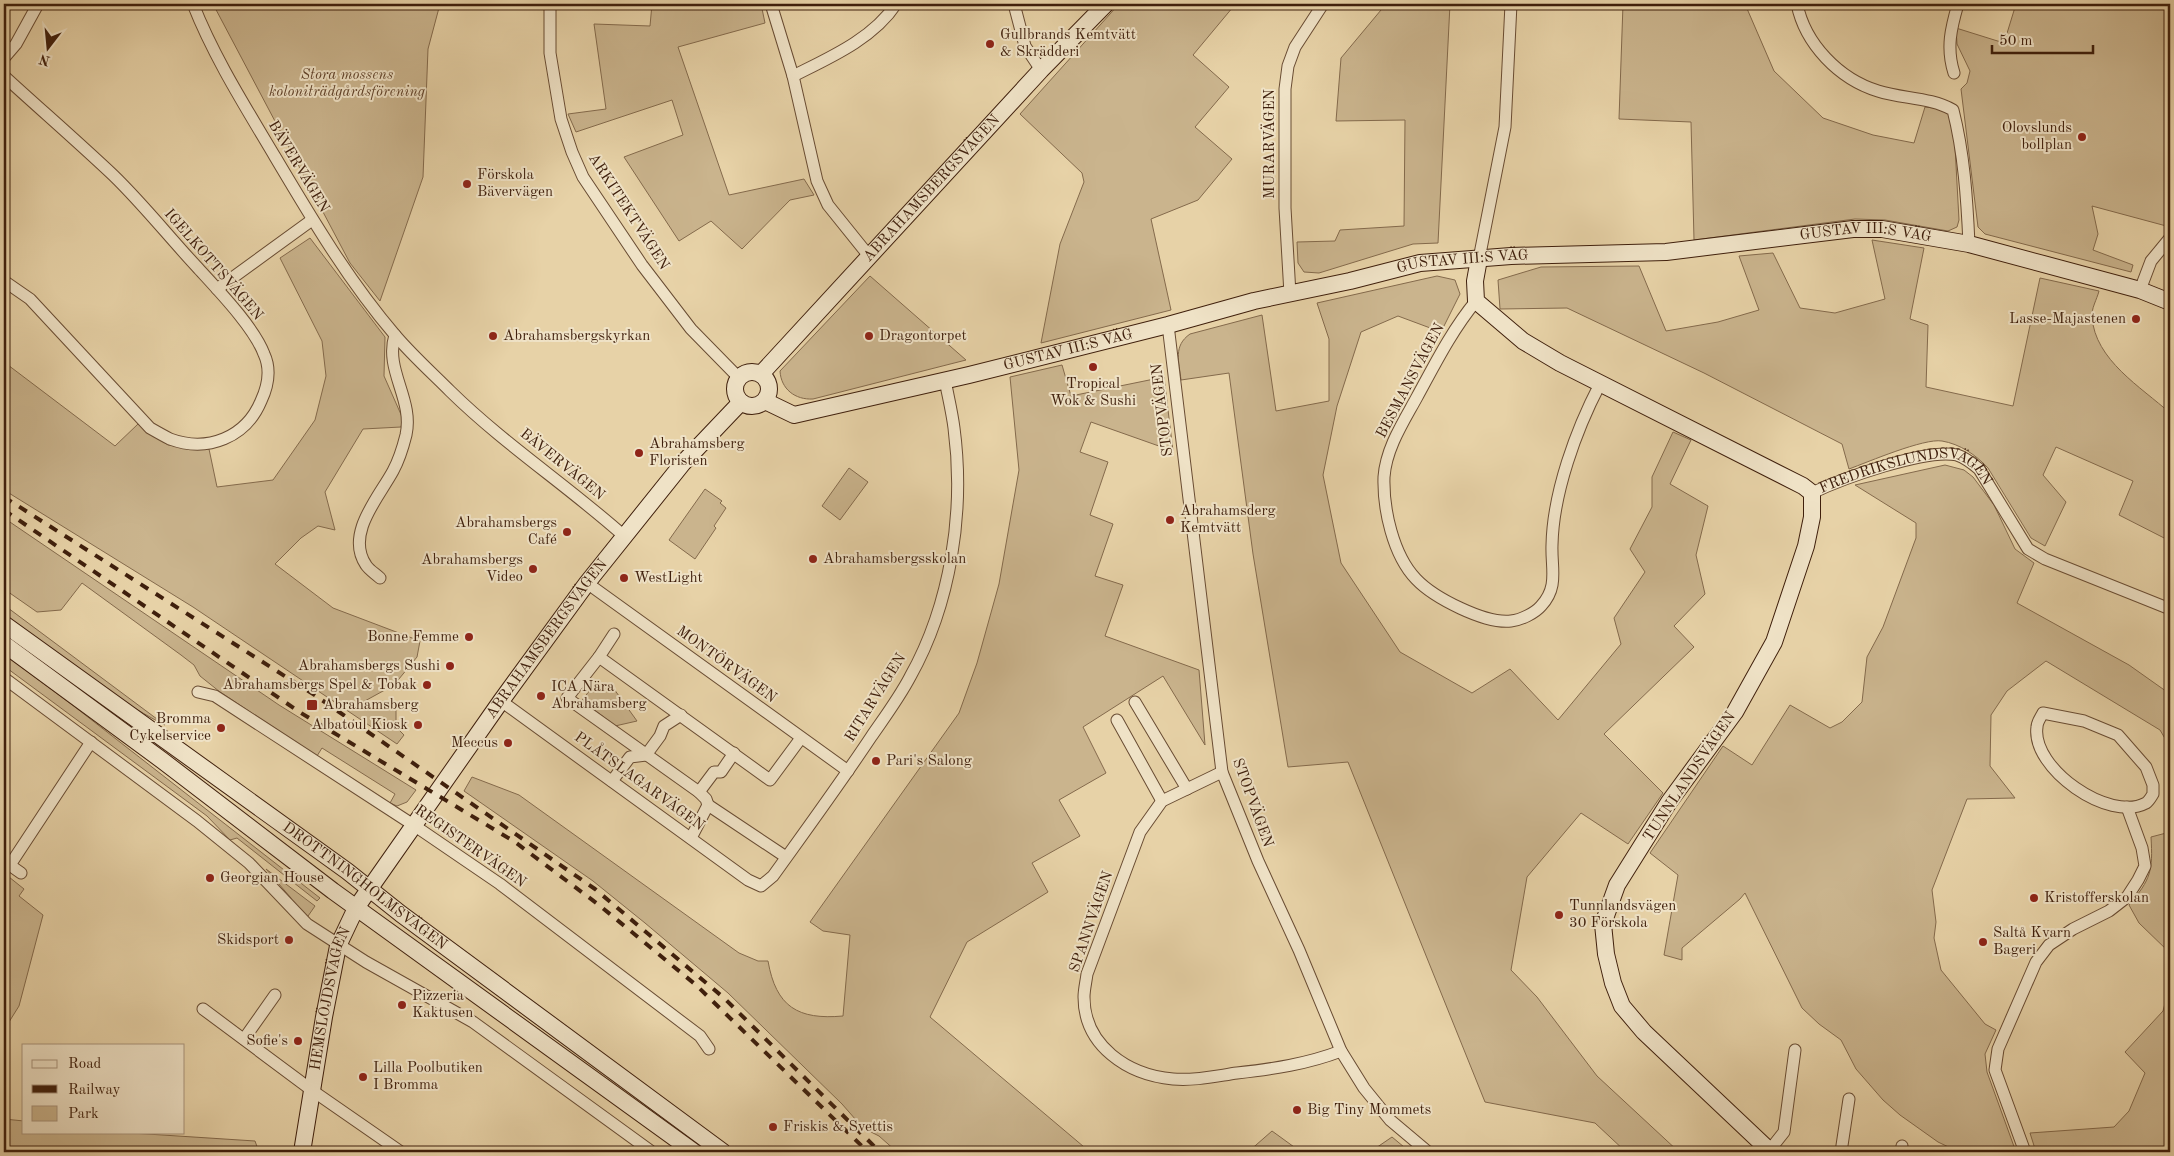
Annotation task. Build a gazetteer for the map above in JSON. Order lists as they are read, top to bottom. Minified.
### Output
{"streets":{"street":["MURARVÄGEN","BÄVERVÄGEN","ABRAHAMSBERGSVÄGEN","ARKITEKTVÄGEN","GUSTAV III:S VÄG","IGELKOTTSVÄGEN","BESMANSVÄGEN","STOPVÄGEN","FREDRIKSLUNDSVÄGEN","MONTÖRVÄGEN","RITARVÄGEN","TUNNLANDSVÄGEN","PLÅTSLAGARVÄGEN","REGISTERVÄGEN","DROTTNINGHOLMSVÄGEN","SPANNVÄGEN","HEMSLÖJDSVÄGEN"]},"crossings":[["MURARVÄGEN","GUSTAV III:S VÄG"],["BÄVERVÄGEN","ABRAHAMSBERGSVÄGEN"],["ABRAHAMSBERGSVÄGEN","ARKITEKTVÄGEN"],["ABRAHAMSBERGSVÄGEN","GUSTAV III:S VÄG"],["ABRAHAMSBERGSVÄGEN","MONTÖRVÄGEN"],["ABRAHAMSBERGSVÄGEN","PLÅTSLAGARVÄGEN"],["ABRAHAMSBERGSVÄGEN","REGISTERVÄGEN"],["ABRAHAMSBERGSVÄGEN","DROTTNINGHOLMSVÄGEN"],["ABRAHAMSBERGSVÄGEN","HEMSLÖJDSVÄGEN"],["ARKITEKTVÄGEN","GUSTAV III:S VÄG"],["GUSTAV III:S VÄG","STOPVÄGEN"],["GUSTAV III:S VÄG","RITARVÄGEN"],["BESMANSVÄGEN","FREDRIKSLUNDSVÄGEN"],["STOPVÄGEN","SPANNVÄGEN"],["FREDRIKSLUNDSVÄGEN","TUNNLANDSVÄGEN"],["MONTÖRVÄGEN","RITARVÄGEN"],["RITARVÄGEN","PLÅTSLAGARVÄGEN"],["DROTTNINGHOLMSVÄGEN","HEMSLÖJDSVÄGEN"]],"parks":["Stora mossens koloniträdgårdsförening"],"places":{"other":["Gullbrands Kemtvätt & Skrädderi","Olovslunds bollplan","Förskola Bävervägen","Lasse-Majastenen","Abrahamsbergskyrkan","Dragontorpet","Tropical Wok & Sushi","Abrahamsberg Floristen","Abrahamsderg Kemtvätt","Abrahamsbergs Café","Abrahamsbergsskolan","Abrahamsbergs Video","WestLight","Bonne Femme","Abrahamsbergs Sushi","Abrahamsbergs Spel & Tobak","ICA Nära Abrahamsberg","Albatoul Kiosk","Bromma Cykelservice","Meccus","Pari's Salong","Georgian House","Kristofferskolan","Tunnlandsvägen 30 Förskola","Skidsport","Saltå Kvarn Bageri","Pizzeria Kaktusen","Sofie's","Lilla Poolbutiken I Bromma","Big Tiny Mommets","Friskis & Svettis"],"transit":["Abrahamsberg"]},"legend":["Road","Railway","Park"],"scale_bar":"50 m","north":"bottom"}
